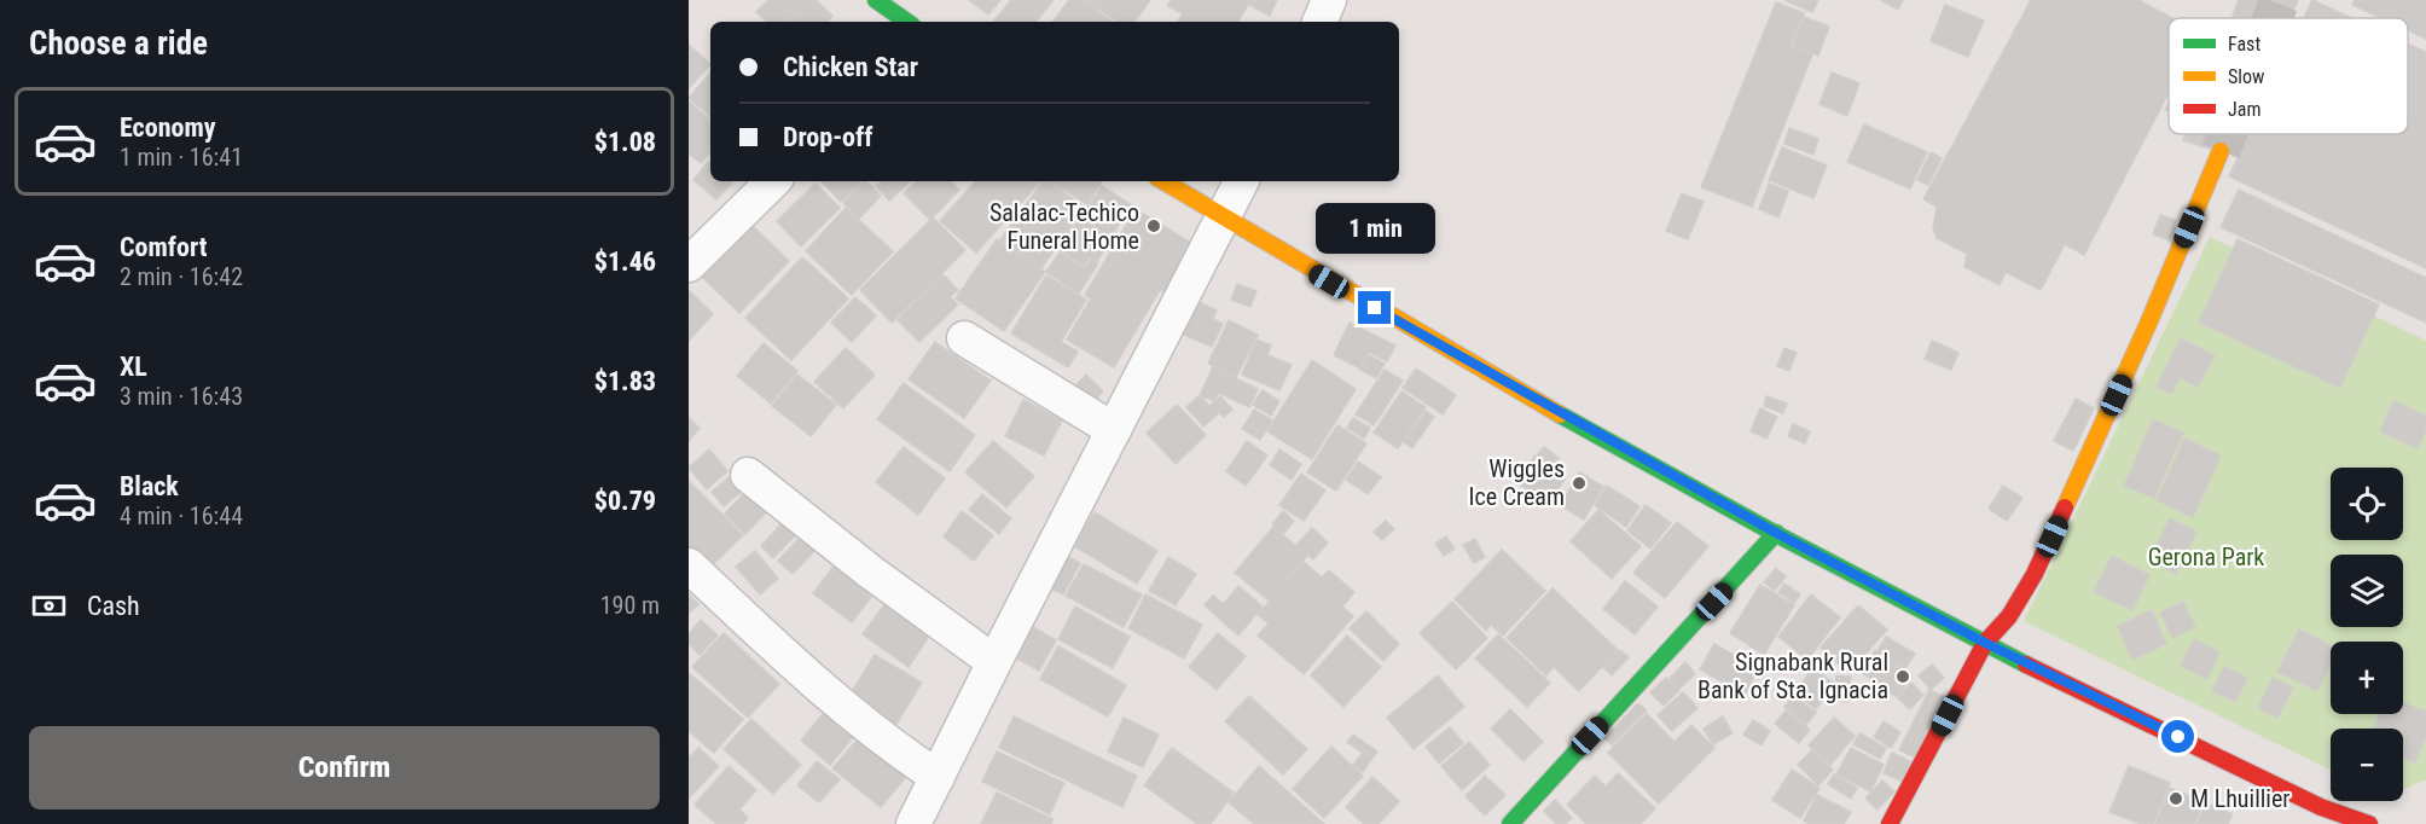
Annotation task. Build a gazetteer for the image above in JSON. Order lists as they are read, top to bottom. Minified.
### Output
{"parks":["Gerona Park"],"places":["Salalac-Techico Funeral Home","Wiggles Ice Cream","Signabank Rural Bank of Sta. Ignacia","M Lhuillier"],"legend":["Fast","Slow","Jam"],"page":{"heading":"Choose a ride","banner":["Chicken Star","Drop-off"],"list":[{"name":"Economy","note":"1 min · 16:41","value":"$1.08"},{"name":"Comfort","note":"2 min · 16:42","value":"$1.46"},{"name":"XL","note":"3 min · 16:43","value":"$1.83"},{"name":"Black","note":"4 min · 16:44","value":"$0.79"}],"bubble":"1 min","map_buttons":["+","−"],"pay":["Cash","190 m"],"buttons":"Confirm"}}
